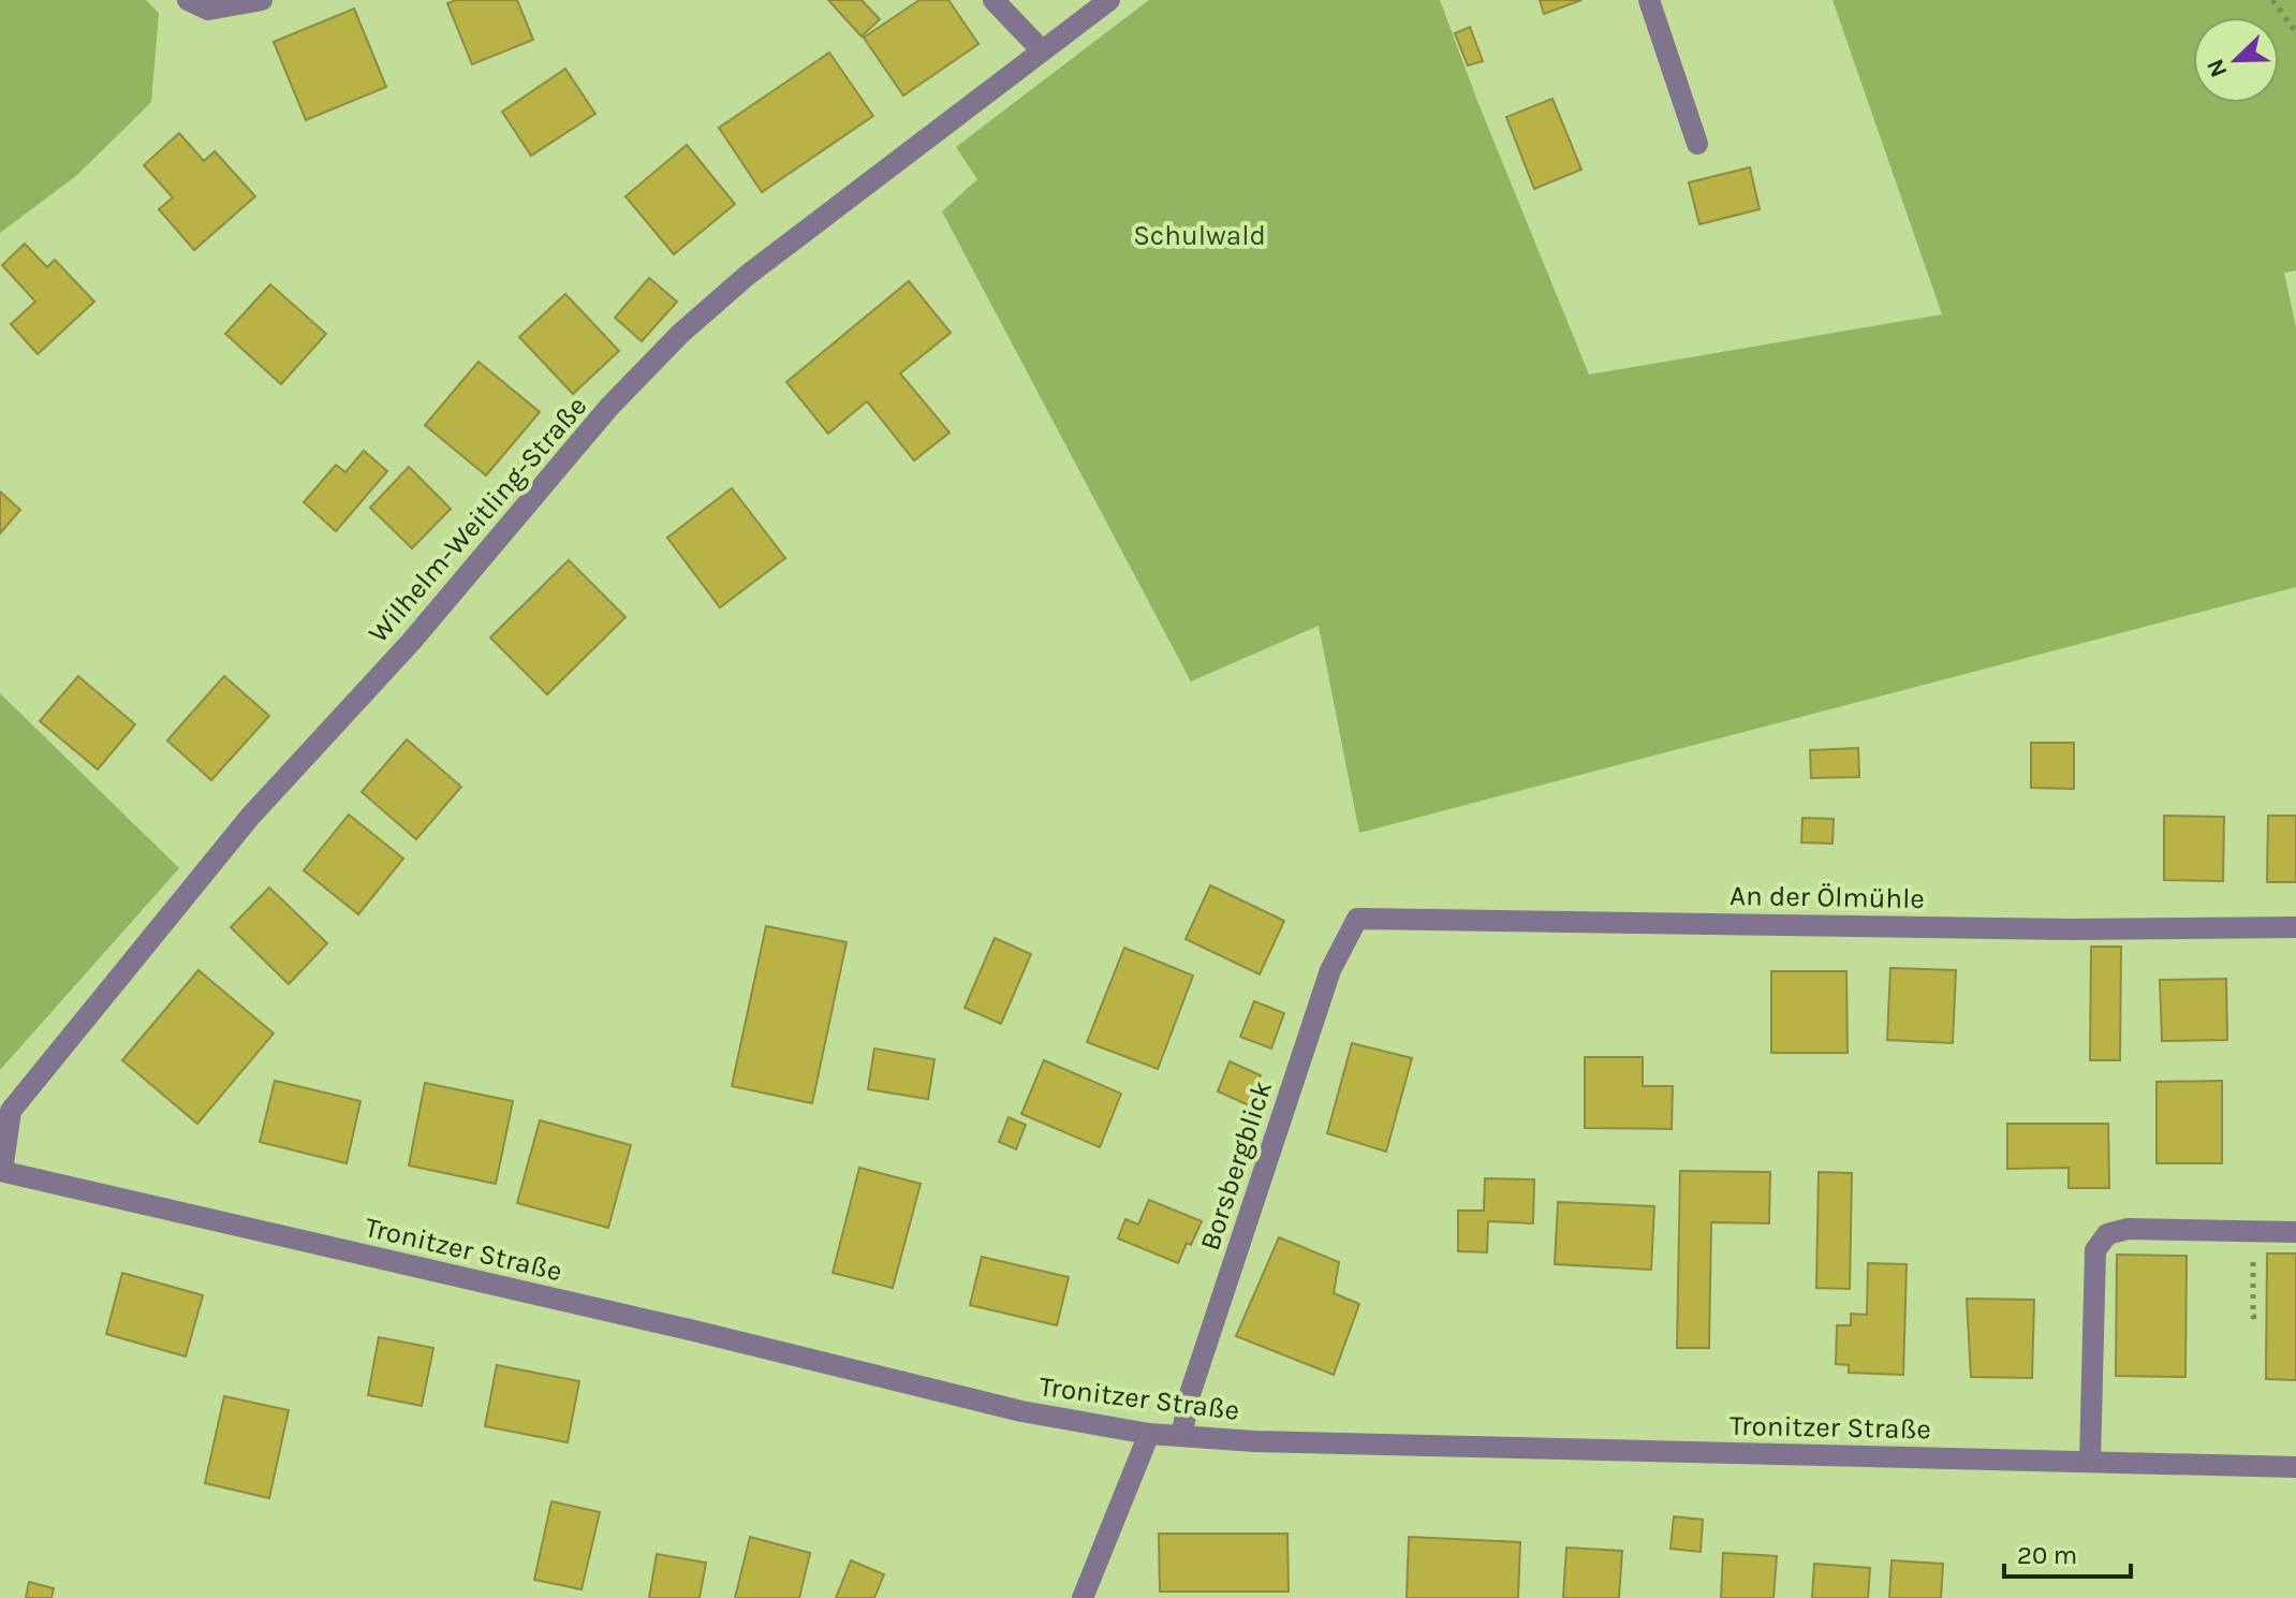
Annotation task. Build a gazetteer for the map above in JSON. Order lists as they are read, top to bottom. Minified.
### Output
{"streets":{"street":["Wilhelm-Weitling-Straße","An der Ölmühle","Borsbergblick","Tronitzer Straße"]},"crossings":[["Wilhelm-Weitling-Straße","Tronitzer Straße"],["An der Ölmühle","Borsbergblick"],["Borsbergblick","Tronitzer Straße"]],"parks":["Schulwald"],"scale_bar":"20 m","north":"bottom left"}
